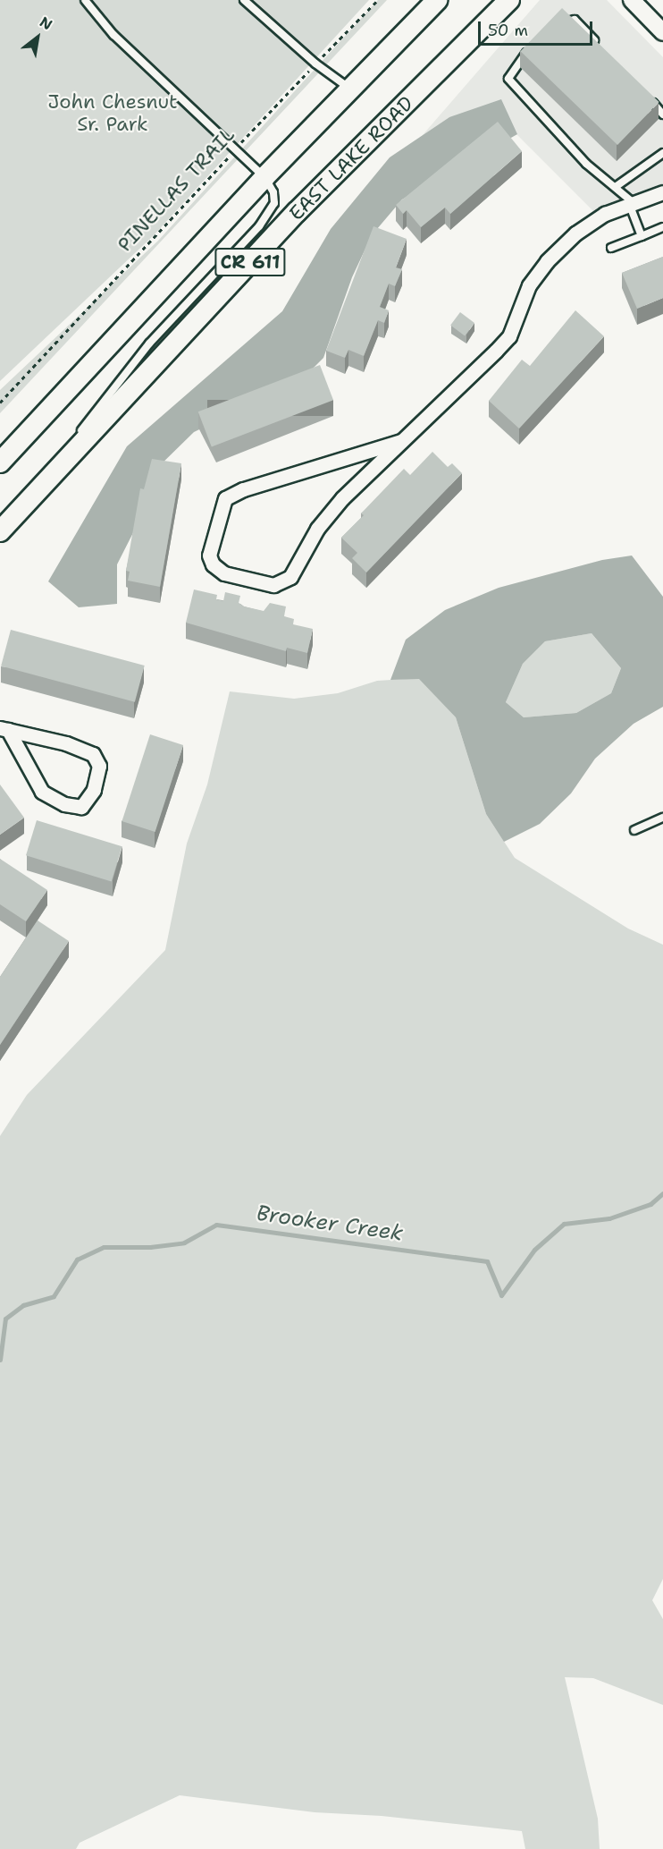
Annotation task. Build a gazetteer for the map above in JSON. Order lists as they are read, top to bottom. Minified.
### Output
{"streets":{"main road":["EAST LAKE ROAD","CR 611"],"path":["PINELLAS TRAIL"]},"water":["Brooker Creek"],"parks":["John Chesnut Sr. Park"],"scale_bar":"50 m","north":"top right"}
